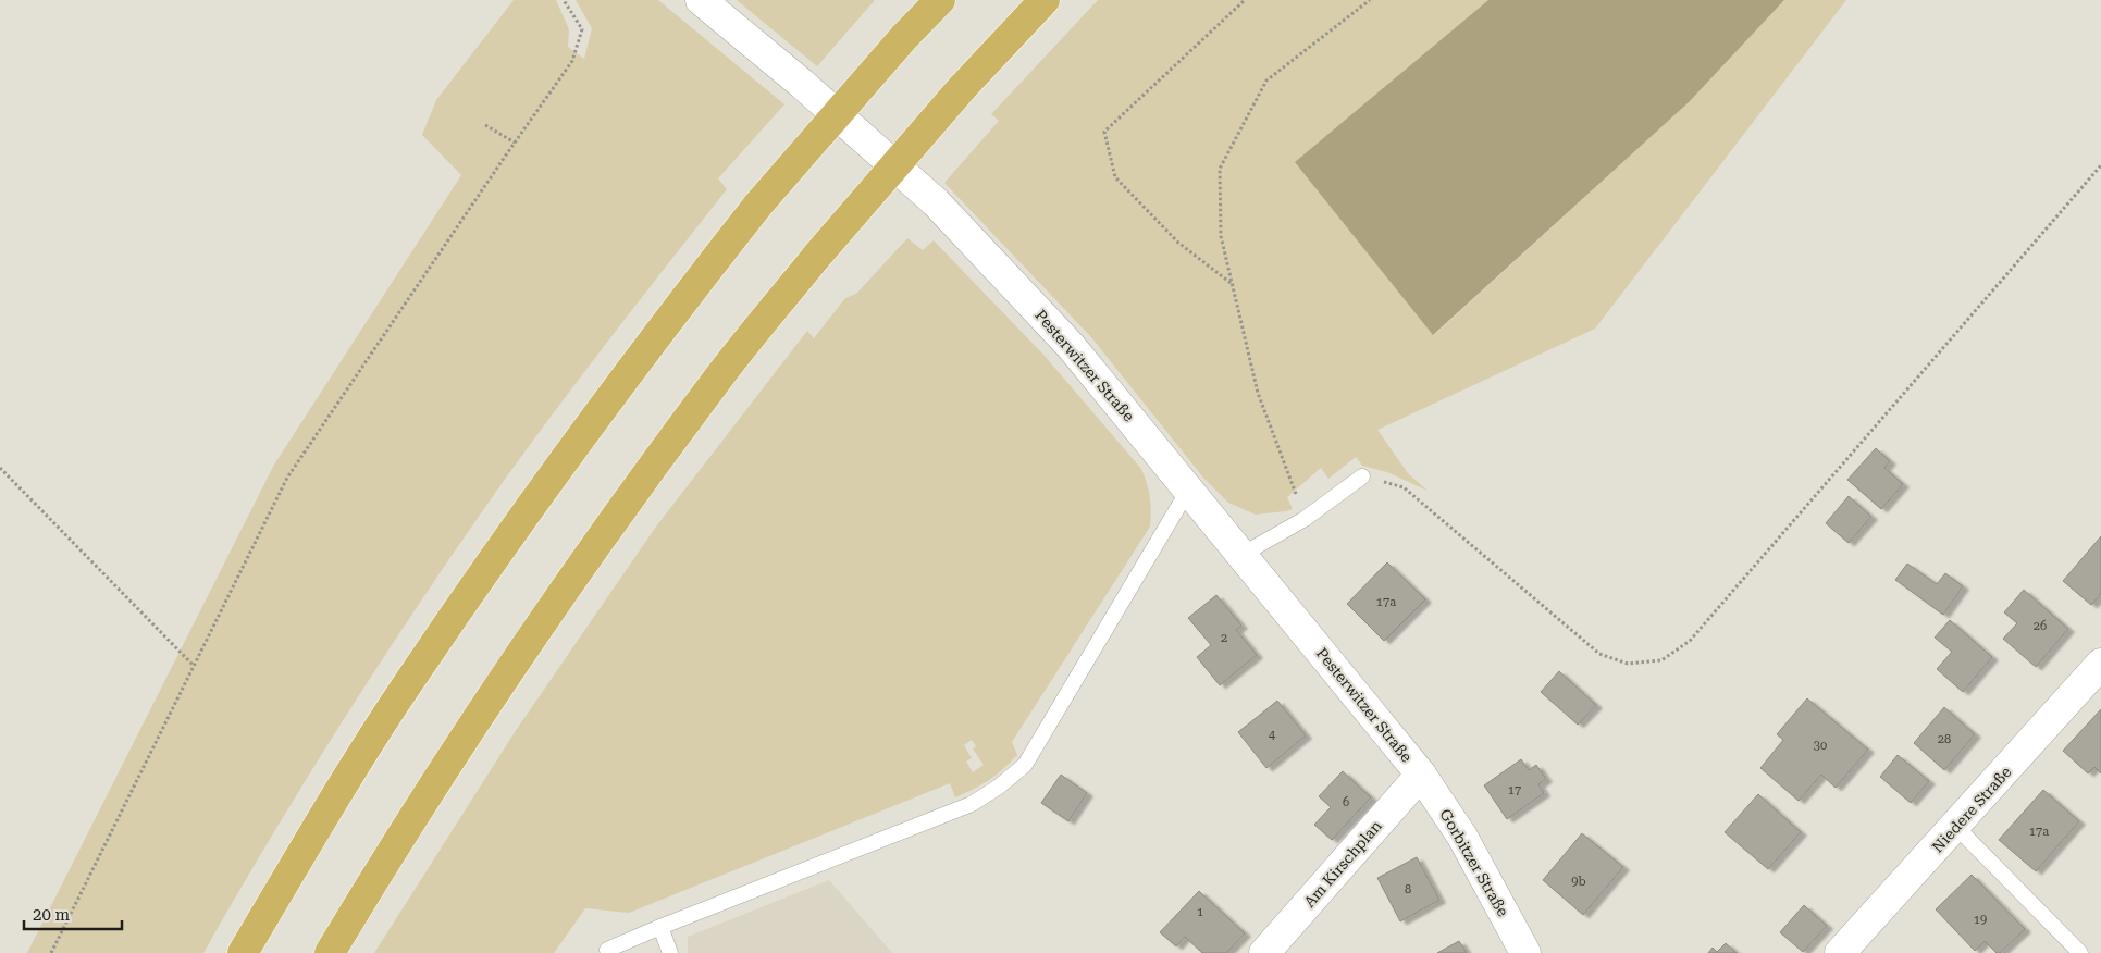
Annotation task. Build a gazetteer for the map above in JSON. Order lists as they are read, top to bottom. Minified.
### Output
{"streets":{"street":["Pesterwitzer Straße","Niedere Straße","Gorbitzer Straße","Am Kirschplan"]},"crossings":[["Pesterwitzer Straße","Gorbitzer Straße"],["Pesterwitzer Straße","Am Kirschplan"],["Gorbitzer Straße","Am Kirschplan"]],"house_numbers":["17a","26","2","4","28","30","17","6","17a","9b","8","1","19"],"scale_bar":"20 m"}
